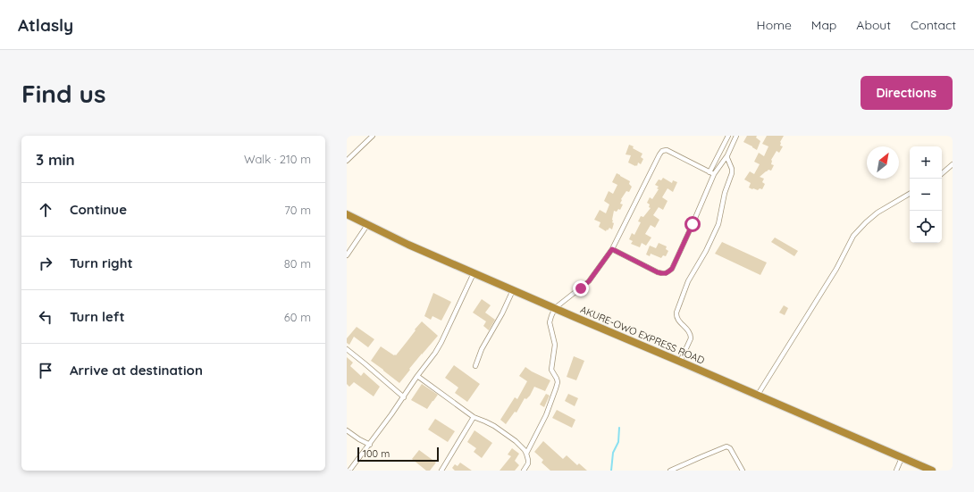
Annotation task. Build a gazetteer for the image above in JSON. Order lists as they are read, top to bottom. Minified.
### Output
{"streets":{"highway":["AKURE-OWO EXPRESS ROAD"]},"scale_bar":"100 m","north":"top right","page":{"header":"Atlasly","nav":["Home","Map","About","Contact"],"buttons":"Directions","title":"Find us","heading":["3 min","Walk · 210 m"],"map_buttons":["+","−"],"list":[["Continue","70 m"],["Turn right","80 m"],["Turn left","60 m"],"Arrive at destination"],"scale":"100 m"}}
